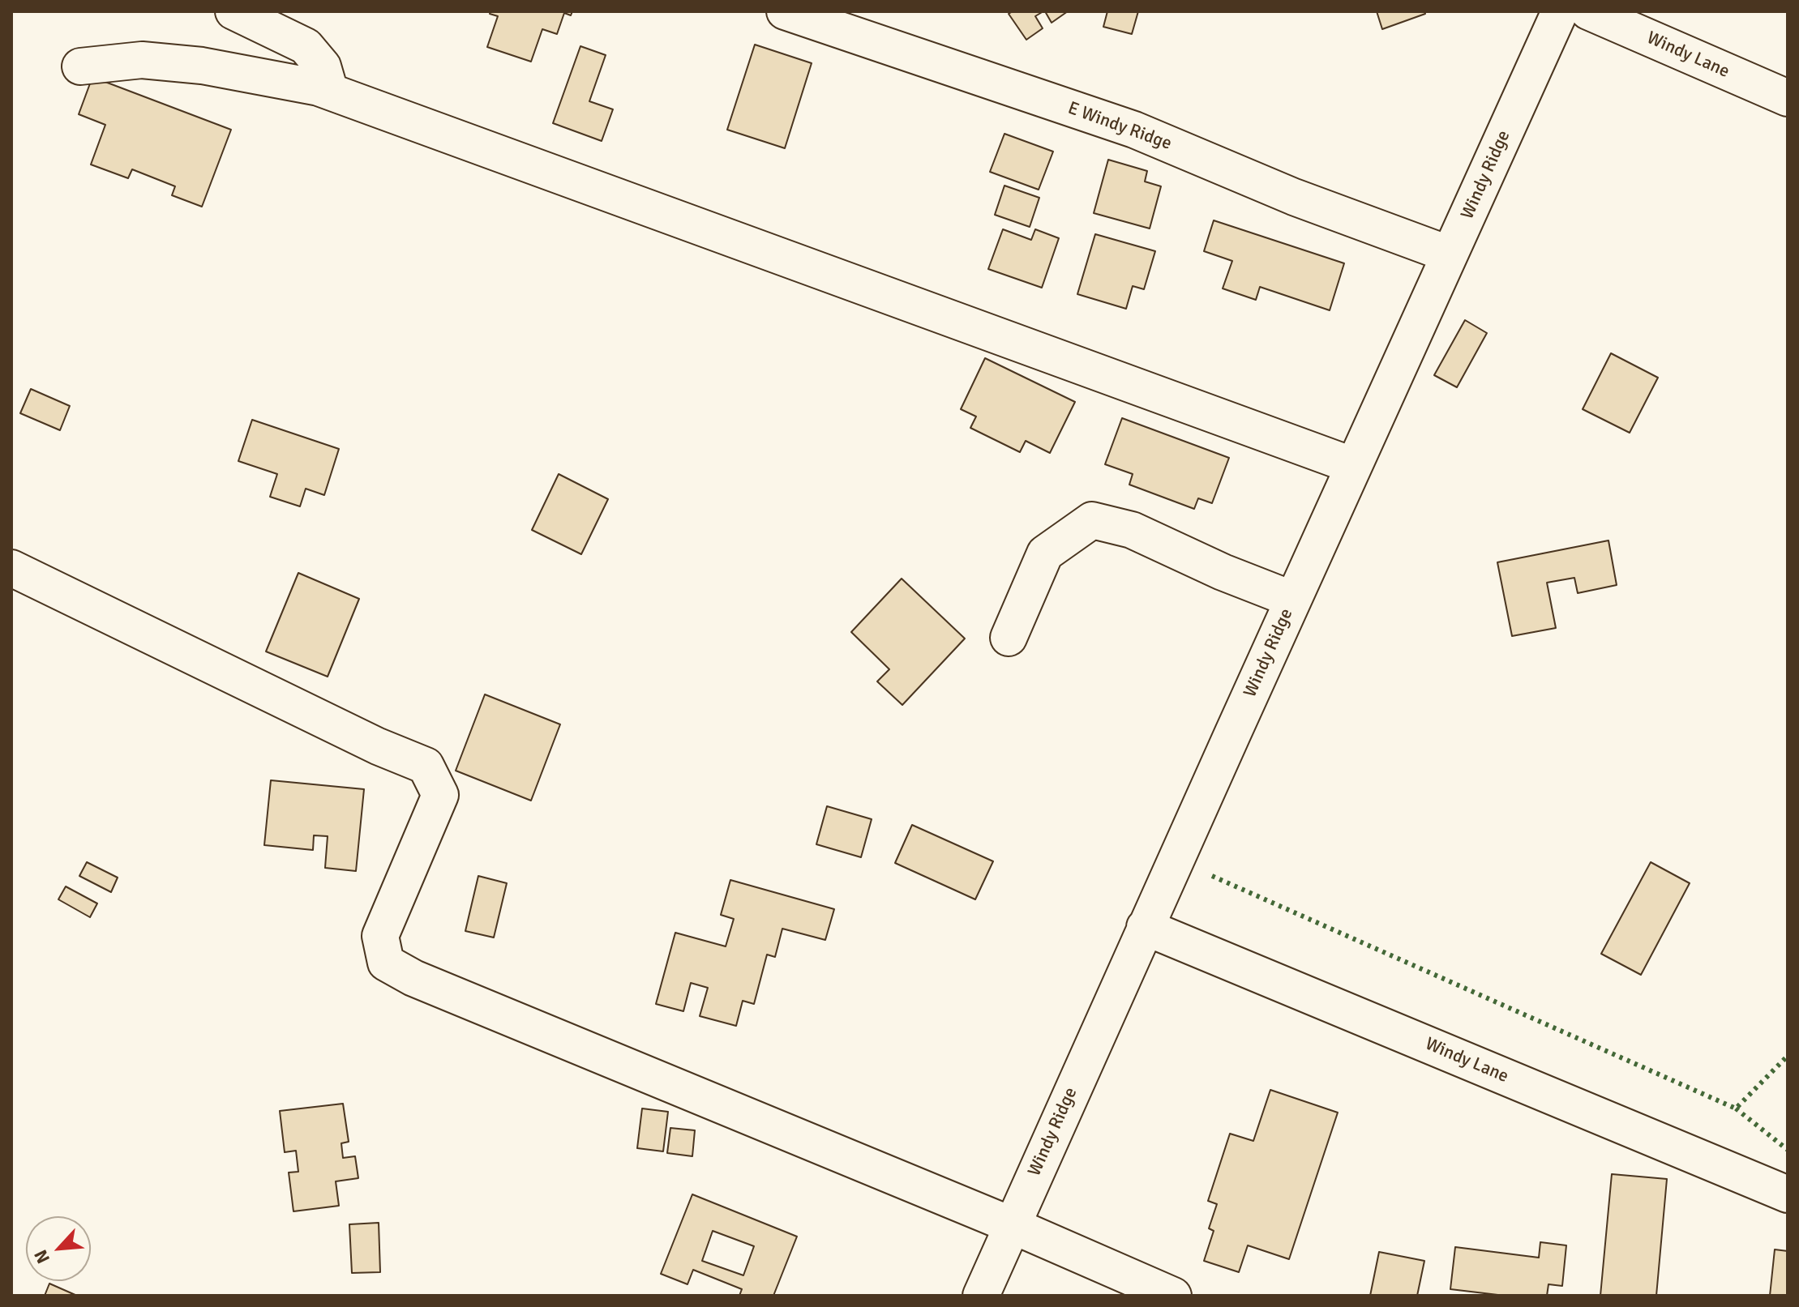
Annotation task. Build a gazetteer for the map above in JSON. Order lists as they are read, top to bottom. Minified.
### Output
{"streets":{"street":["Windy Lane","E Windy Ridge","Windy Ridge"]},"crossings":[["Windy Lane","Windy Ridge"],["E Windy Ridge","Windy Ridge"]],"north":"bottom left"}
